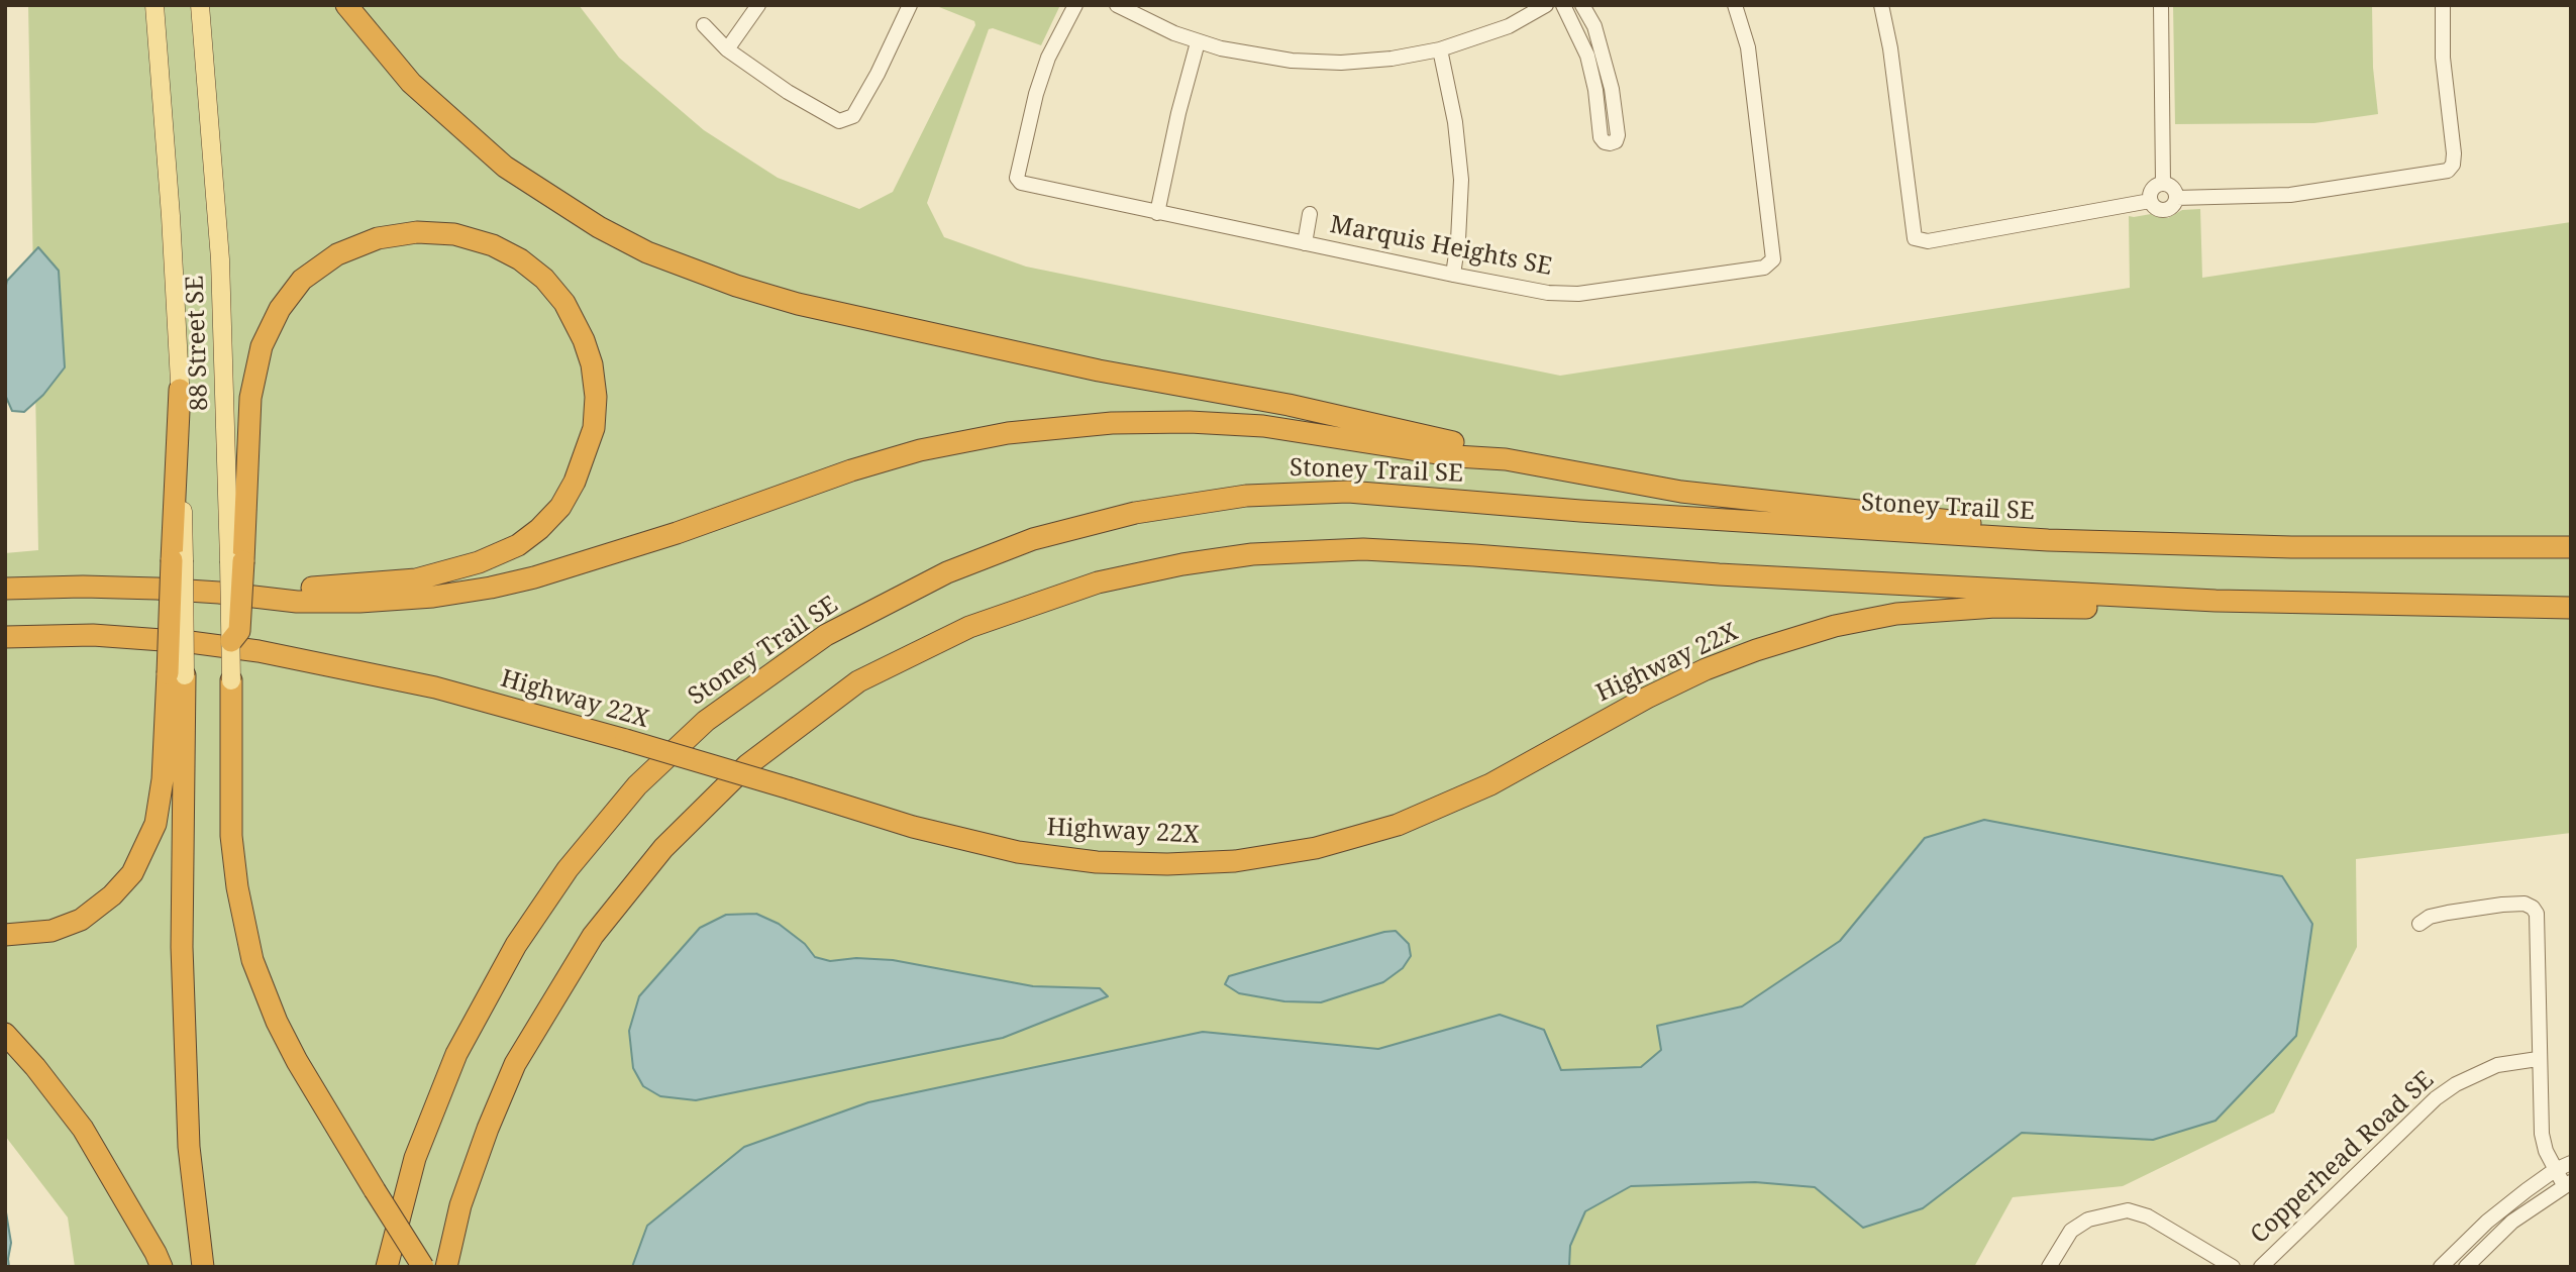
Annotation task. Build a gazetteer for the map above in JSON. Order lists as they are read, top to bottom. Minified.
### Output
{"streets":{"highway":["Stoney Trail SE","Highway 22X"],"main road":["88 Street SE"],"street":["Marquis Heights SE","Copperhead Road SE"]}}
